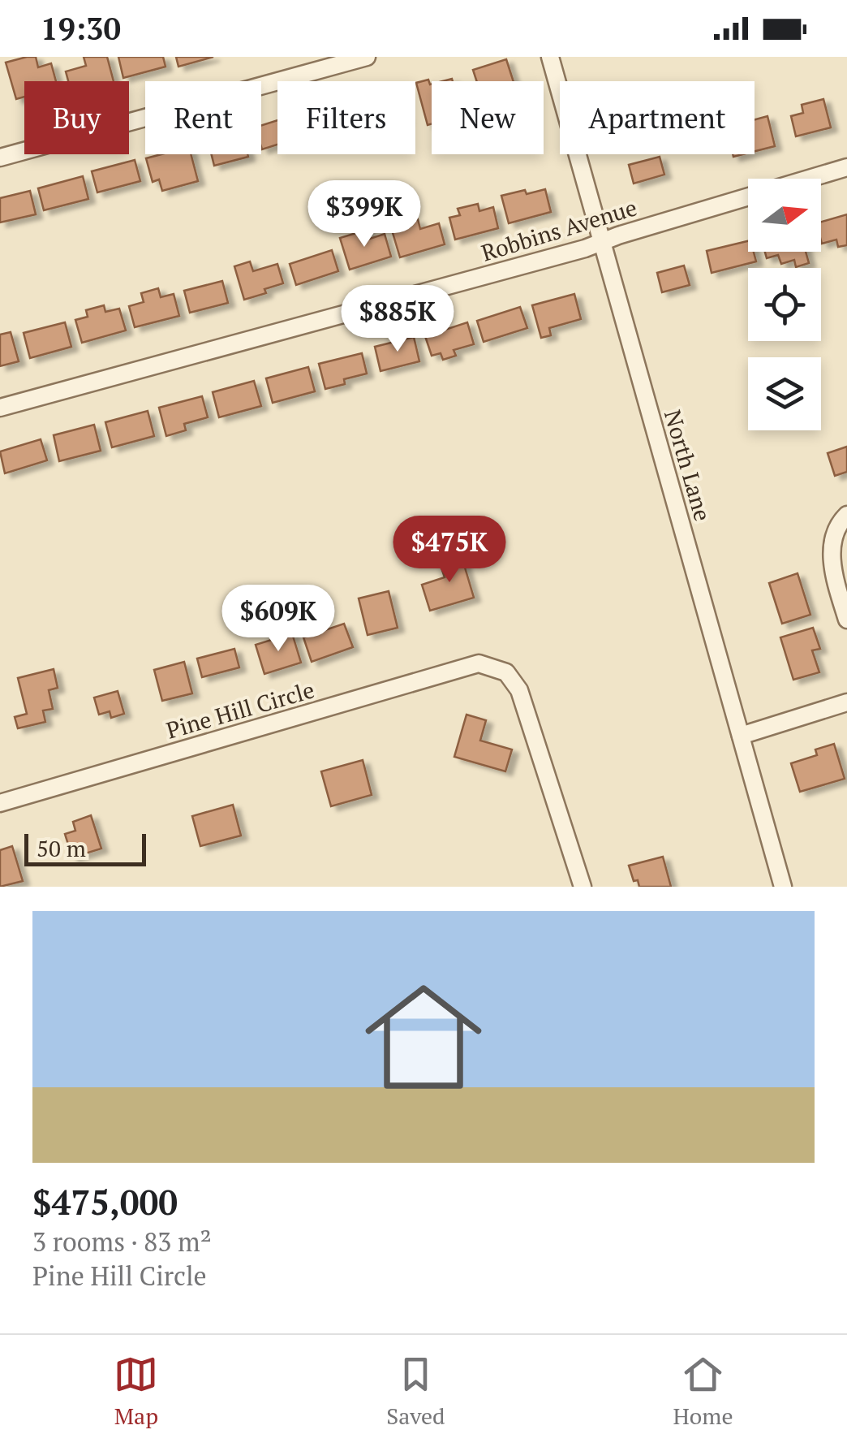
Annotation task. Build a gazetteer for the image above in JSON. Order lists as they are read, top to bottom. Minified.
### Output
{"streets":{"street":["Robbins Avenue","North Lane","Pine Hill Circle"]},"crossings":[["Robbins Avenue","North Lane"]],"scale_bar":"50 m","north":"right","page":{"status":"19:30","chip":["Buy","Rent","Filters","New","Apartment"],"price":["$399K","$885K","$475K","$609K"],"scale":"50 m","list":[{"name":"$475,000","note":"3 rooms · 83 m² · Pine Hill Circle"}],"tabs":["Map","Saved","Home"]}}
